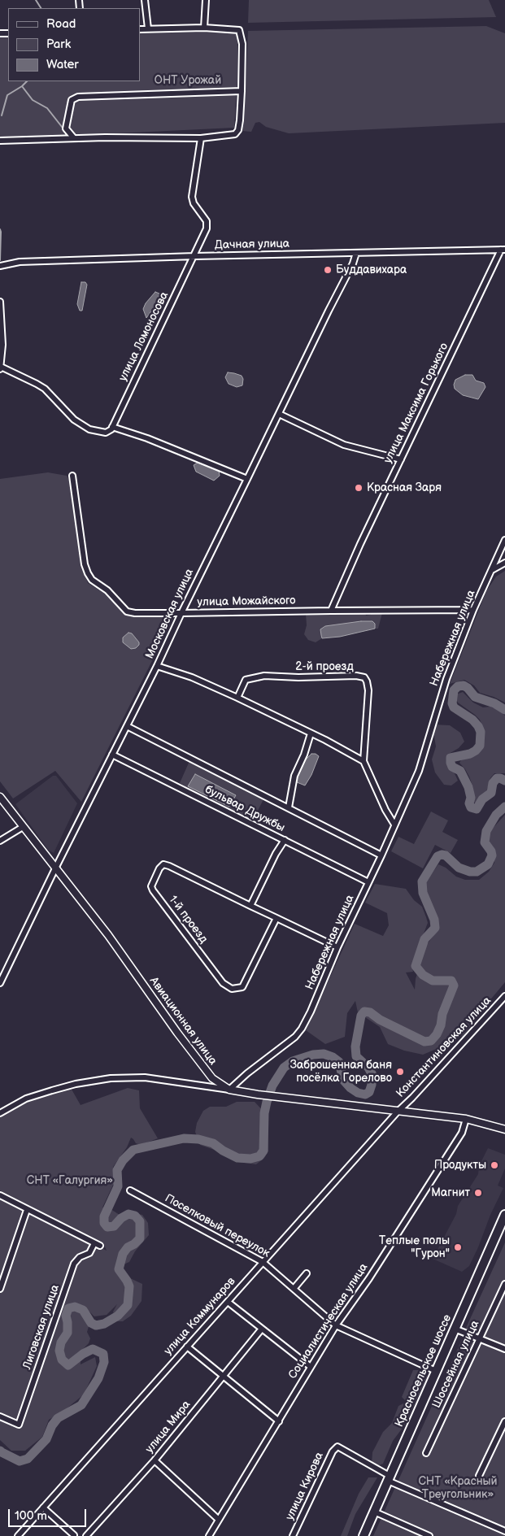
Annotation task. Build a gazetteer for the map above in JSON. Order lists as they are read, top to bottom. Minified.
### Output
{"streets":{"highway":["Красносельское шоссе"],"street":["Дачная улица","улица Ломоносова","улица Максима Горького","улица Можайского","Московская улица","Набережная улица","2-й проезд","бульвар Дружбы","1-й проезд","Авиационная улица","Константиновская улица","Поселковый переулок","улица Коммунаров","Социалистическая улица","Лиговская улица","Шоссейная улица","улица Мира","улица Кирова"]},"crossings":[["Дачная улица","улица Ломоносова"],["Дачная улица","улица Максима Горького"],["Дачная улица","Московская улица"],["улица Максима Горького","улица Можайского"],["улица Можайского","Московская улица"],["улица Можайского","Набережная улица"],["Московская улица","бульвар Дружбы"],["Московская улица","Авиационная улица"],["Набережная улица","2-й проезд"],["Набережная улица","бульвар Дружбы"],["Набережная улица","1-й проезд"],["Набережная улица","Авиационная улица"],["Авиационная улица","Константиновская улица"],["Авиационная улица","улица Коммунаров"],["Авиационная улица","Социалистическая улица"],["Константиновская улица","улица Коммунаров"],["Поселковый переулок","улица Коммунаров"],["Поселковый переулок","Социалистическая улица"],["Поселковый переулок","Красносельское шоссе"],["Красносельское шоссе","улица Кирова"]],"parks":["ОНТ Урожай","СНТ «Галургия»","СНТ «Красный Треугольник»"],"places":["Буддавихара","Красная Заря","Заброшенная баня посёлка Горелово","Продукты","Магнит","Теплые полы \"Гурон\""],"legend":["Road","Park","Water"],"scale_bar":"100 m"}
